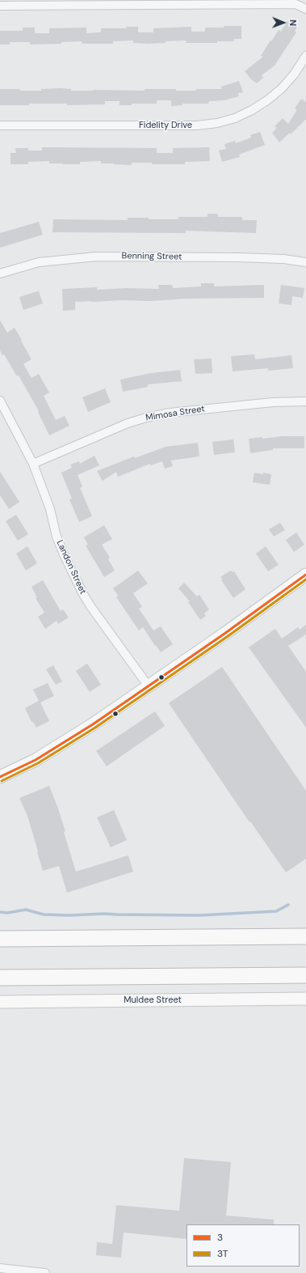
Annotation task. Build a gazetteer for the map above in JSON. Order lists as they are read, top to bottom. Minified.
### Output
{"streets":{"street":["Fidelity Drive","Benning Street","Mimosa Street","Landon Street","Muldee Street"]},"crossings":[["Mimosa Street","Landon Street"]],"lines":["transit line 3","transit line 3T"],"legend":["3","3T"],"north":"right"}
